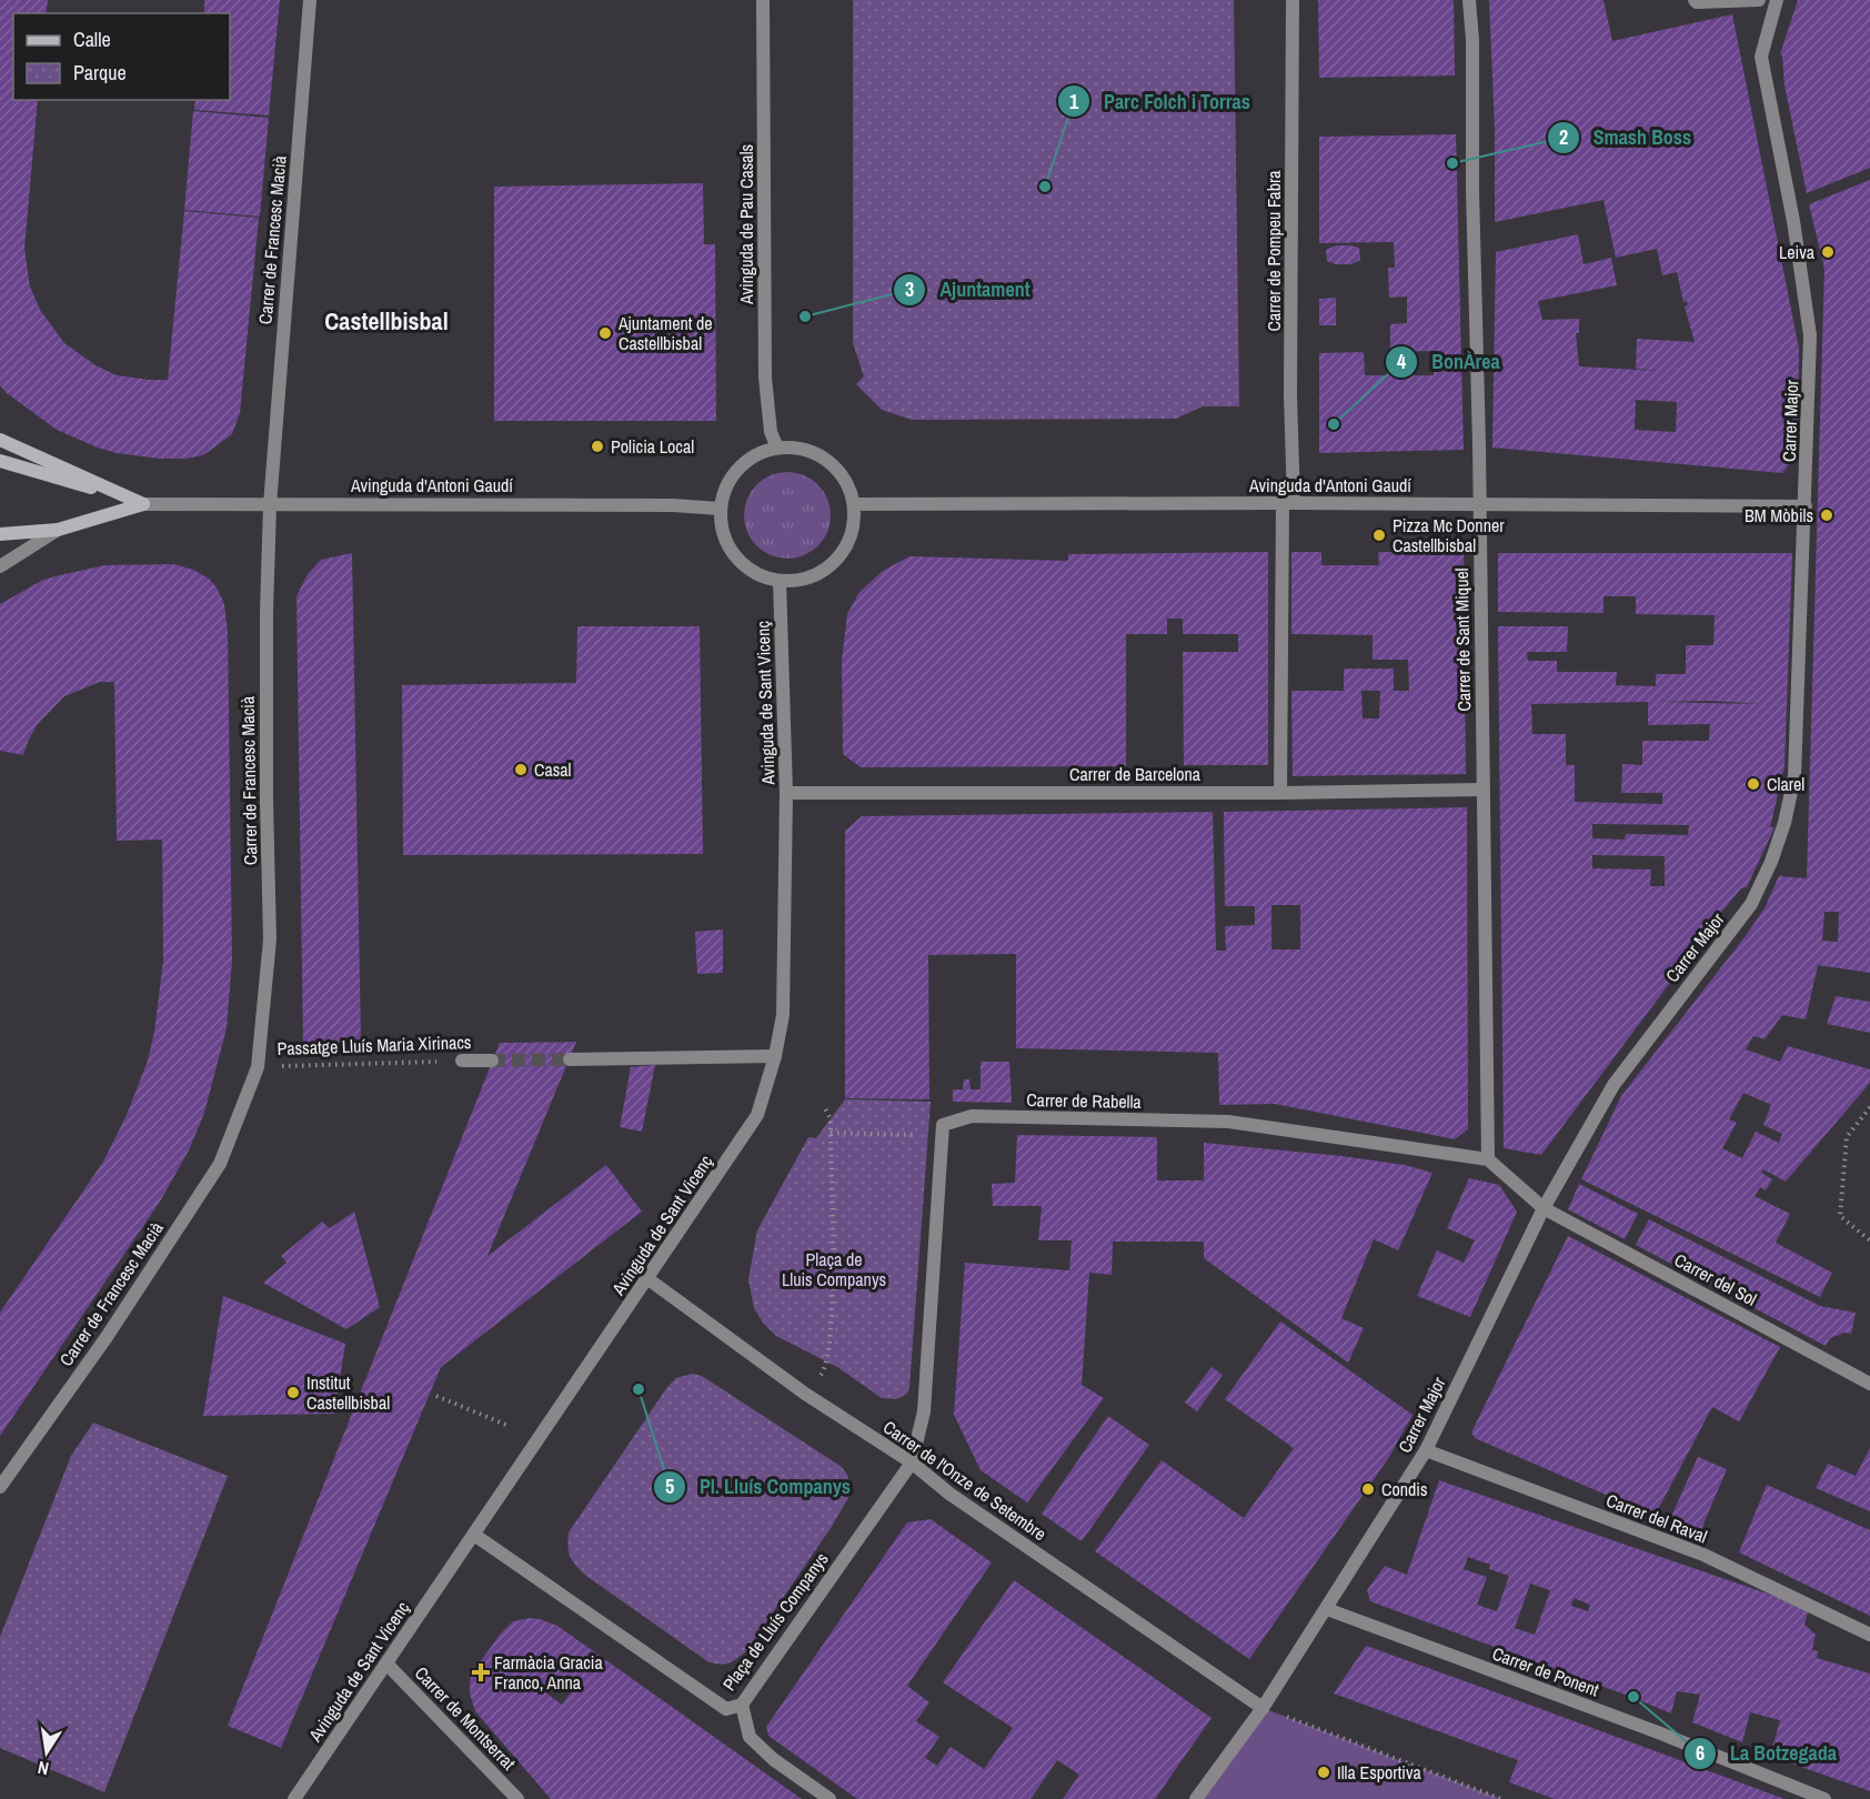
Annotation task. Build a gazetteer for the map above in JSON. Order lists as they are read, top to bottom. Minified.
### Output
{"streets":{"street":["Avinguda de Pau Casals","Carrer de Francesc Macià","Carrer de Pompeu Fabra","Carrer Major","Avinguda d'Antoni Gaudí","Carrer de Sant Miquel","Avinguda de Sant Vicenç","Carrer de Barcelona","Passatge Lluís Maria Xirinacs","Carrer de Rabella","Carrer del Sol","Carrer de l'Onze de Setembre","Carrer del Raval","Plaça de Lluís Companys","Carrer de Ponent","Carrer de Montserrat"]},"crossings":[["Avinguda de Pau Casals","Avinguda d'Antoni Gaudí"],["Avinguda de Pau Casals","Avinguda de Sant Vicenç"],["Carrer de Francesc Macià","Avinguda d'Antoni Gaudí"],["Carrer de Francesc Macià","Passatge Lluís Maria Xirinacs"],["Carrer de Pompeu Fabra","Avinguda d'Antoni Gaudí"],["Carrer de Pompeu Fabra","Carrer de Barcelona"],["Carrer Major","Avinguda d'Antoni Gaudí"],["Carrer Major","Carrer del Sol"],["Carrer Major","Carrer de l'Onze de Setembre"],["Carrer Major","Carrer del Raval"],["Carrer Major","Carrer de Ponent"],["Avinguda d'Antoni Gaudí","Carrer de Sant Miquel"],["Avinguda d'Antoni Gaudí","Avinguda de Sant Vicenç"],["Carrer de Sant Miquel","Carrer de Barcelona"],["Carrer de Sant Miquel","Carrer de Rabella"],["Avinguda de Sant Vicenç","Carrer de Barcelona"],["Avinguda de Sant Vicenç","Carrer de l'Onze de Setembre"],["Avinguda de Sant Vicenç","Plaça de Lluís Companys"],["Avinguda de Sant Vicenç","Carrer de Montserrat"],["Carrer de l'Onze de Setembre","Plaça de Lluís Companys"]],"districts":["Castellbisbal"],"parks":["Plaça de Lluis Companys"],"places":{"other":["Smash Boss","Parc Folch i Torras","Leiva","Ajuntament","Ajuntament de Castellbisbal","BonÀrea","Policia Local","BM Mòbils","Pizza Mc Donner Castellbisbal","Casal","Clarel","Pl. Lluís Companys","Institut Castellbisbal","Condis","La Botzegada","Illa Esportiva"],"health":["Farmàcia Gracia Franco, Anna"]},"legend":["Calle","Parque"],"north":"bottom"}
